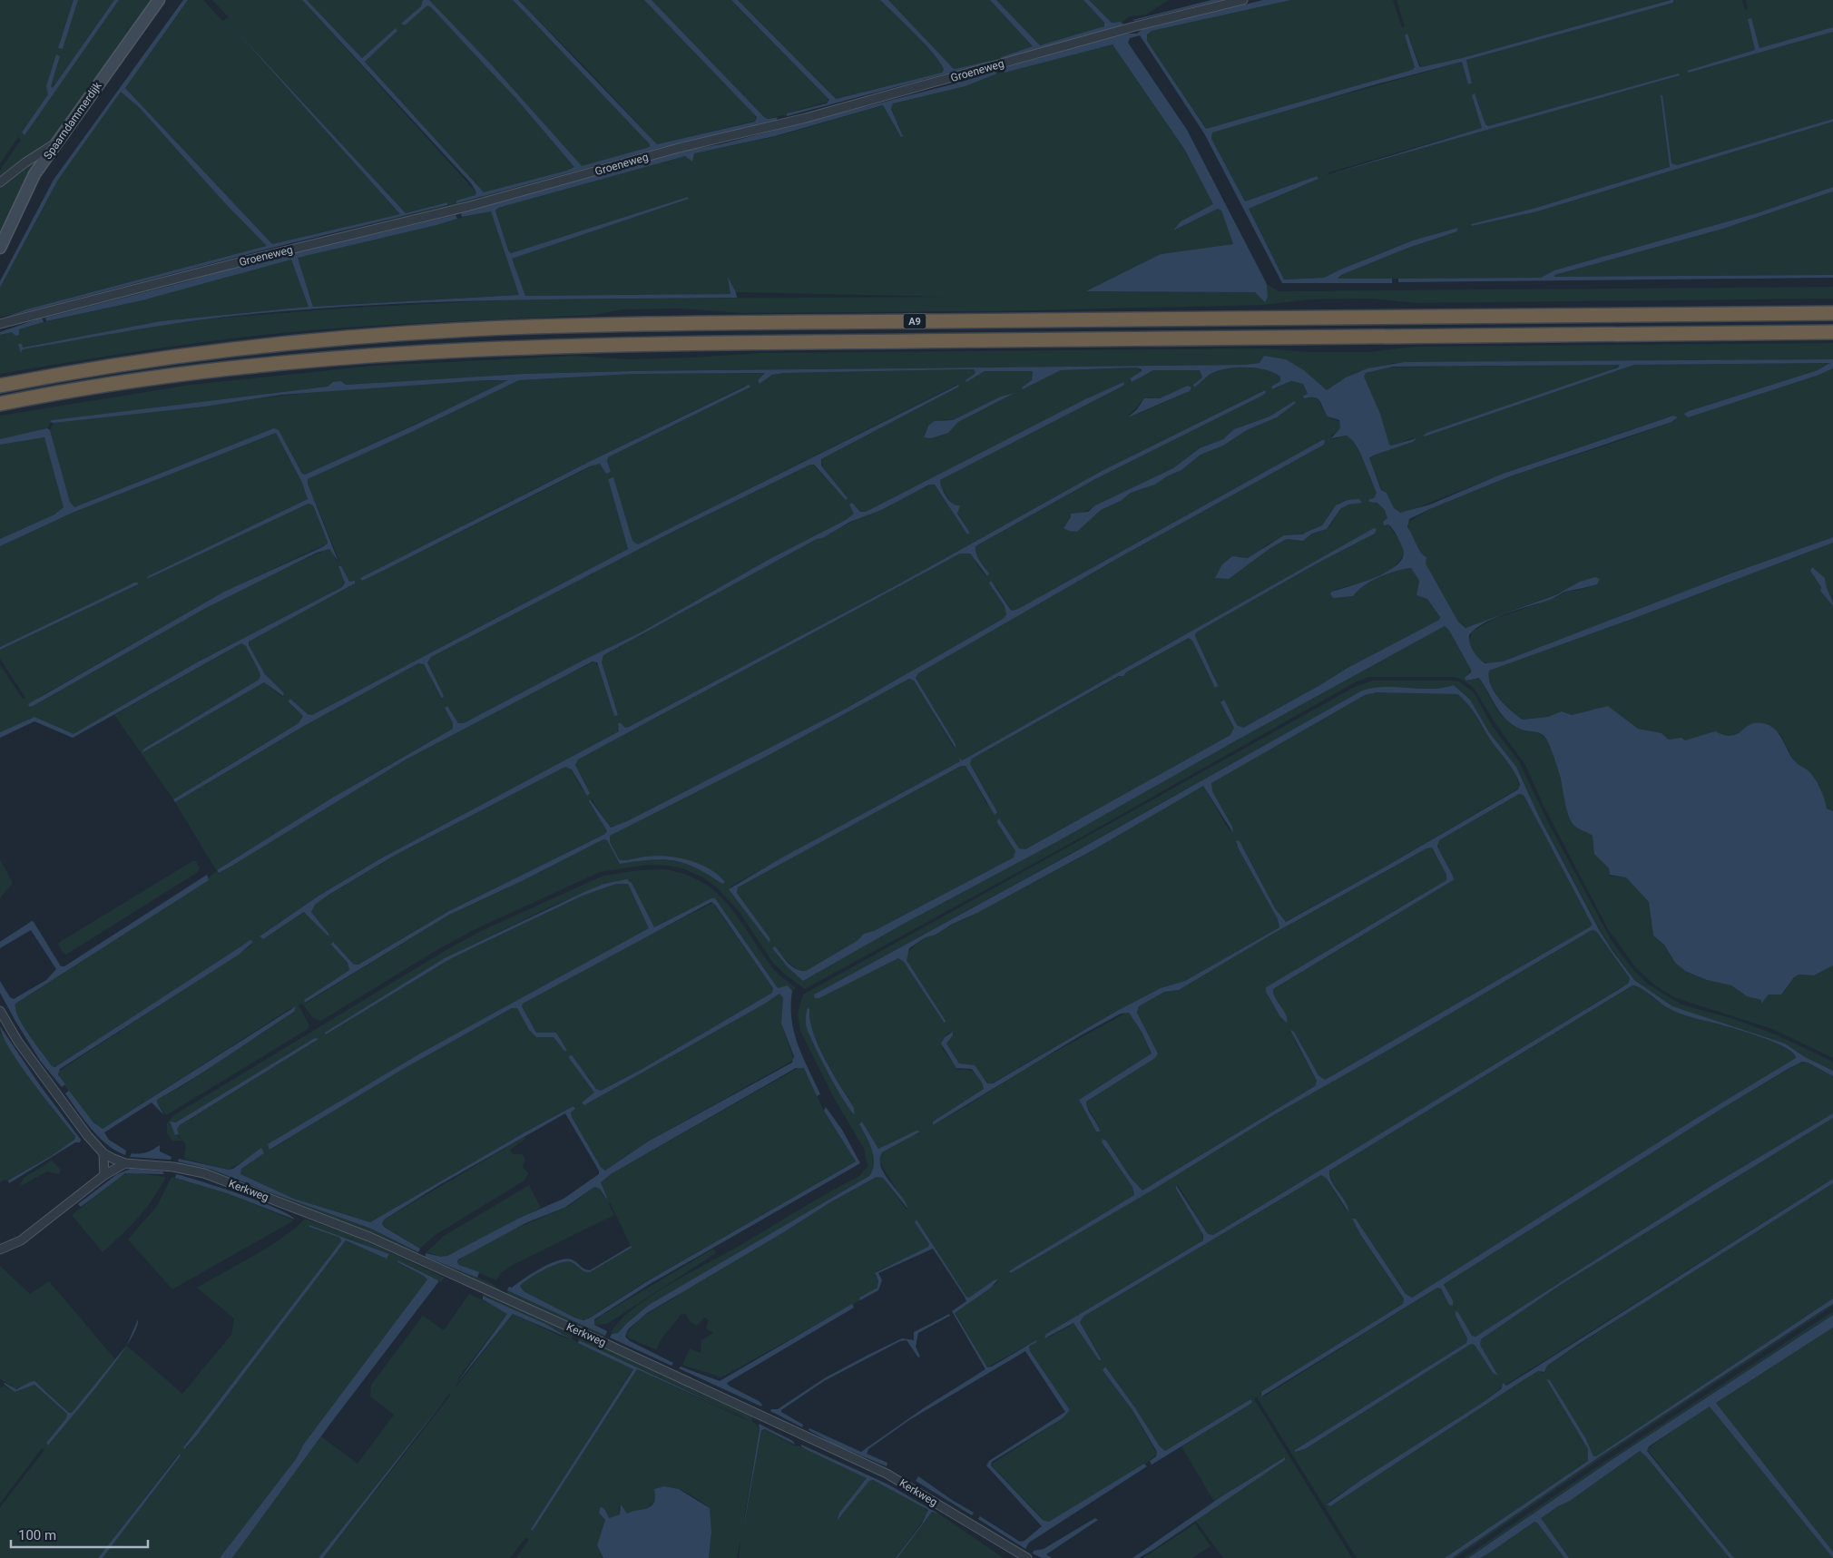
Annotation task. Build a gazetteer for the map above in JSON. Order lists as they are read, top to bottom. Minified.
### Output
{"streets":{"highway":["A9"],"street":["Groeneweg","Spaarndammerdijk","Kerkweg"]},"scale_bar":"100 m"}
